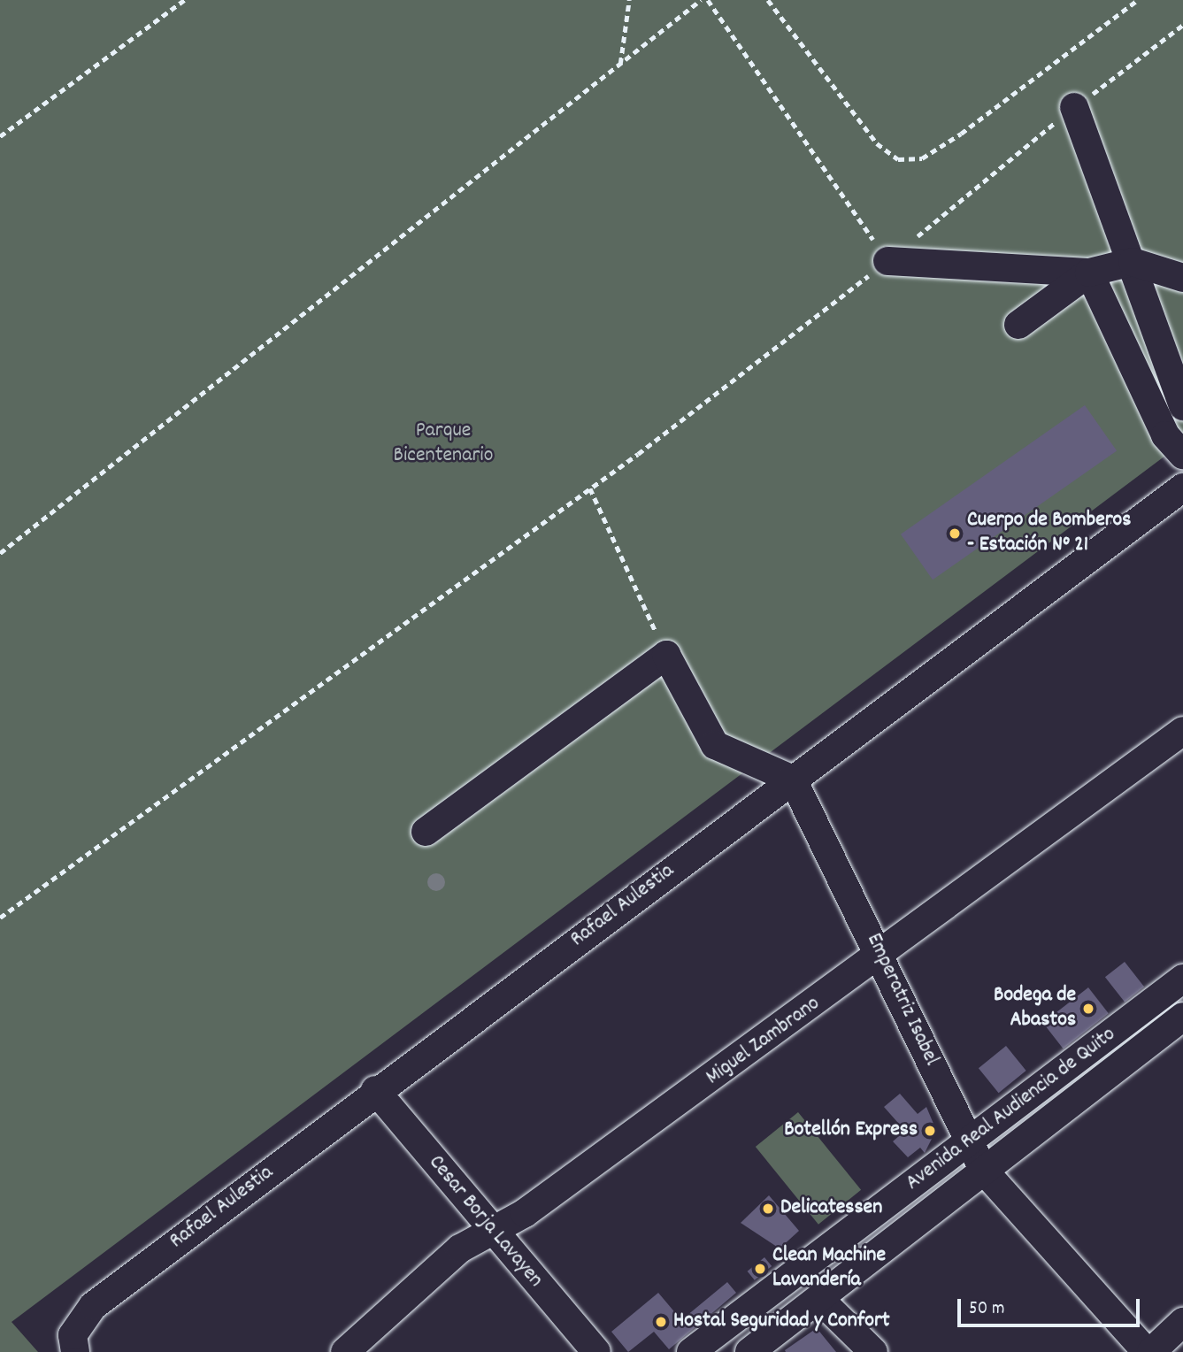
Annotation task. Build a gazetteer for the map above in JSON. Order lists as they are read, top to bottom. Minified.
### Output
{"streets":{"street":["Rafael Aulestia","Emperatriz Isabel","Miguel Zambrano","Avenida Real Audiencia de Quito","Cesar Borja Lavayen"]},"crossings":[["Rafael Aulestia","Emperatriz Isabel"],["Rafael Aulestia","Cesar Borja Lavayen"],["Emperatriz Isabel","Miguel Zambrano"],["Emperatriz Isabel","Avenida Real Audiencia de Quito"],["Miguel Zambrano","Cesar Borja Lavayen"]],"parks":["Parque Bicentenario"],"places":["Cuerpo de Bomberos - Estación N° 21","Bodega de Abastos","Botellón Express","Delicatessen","Clean Machine Lavandería","Hostal Seguridad y Confort"],"scale_bar":"50 m"}
